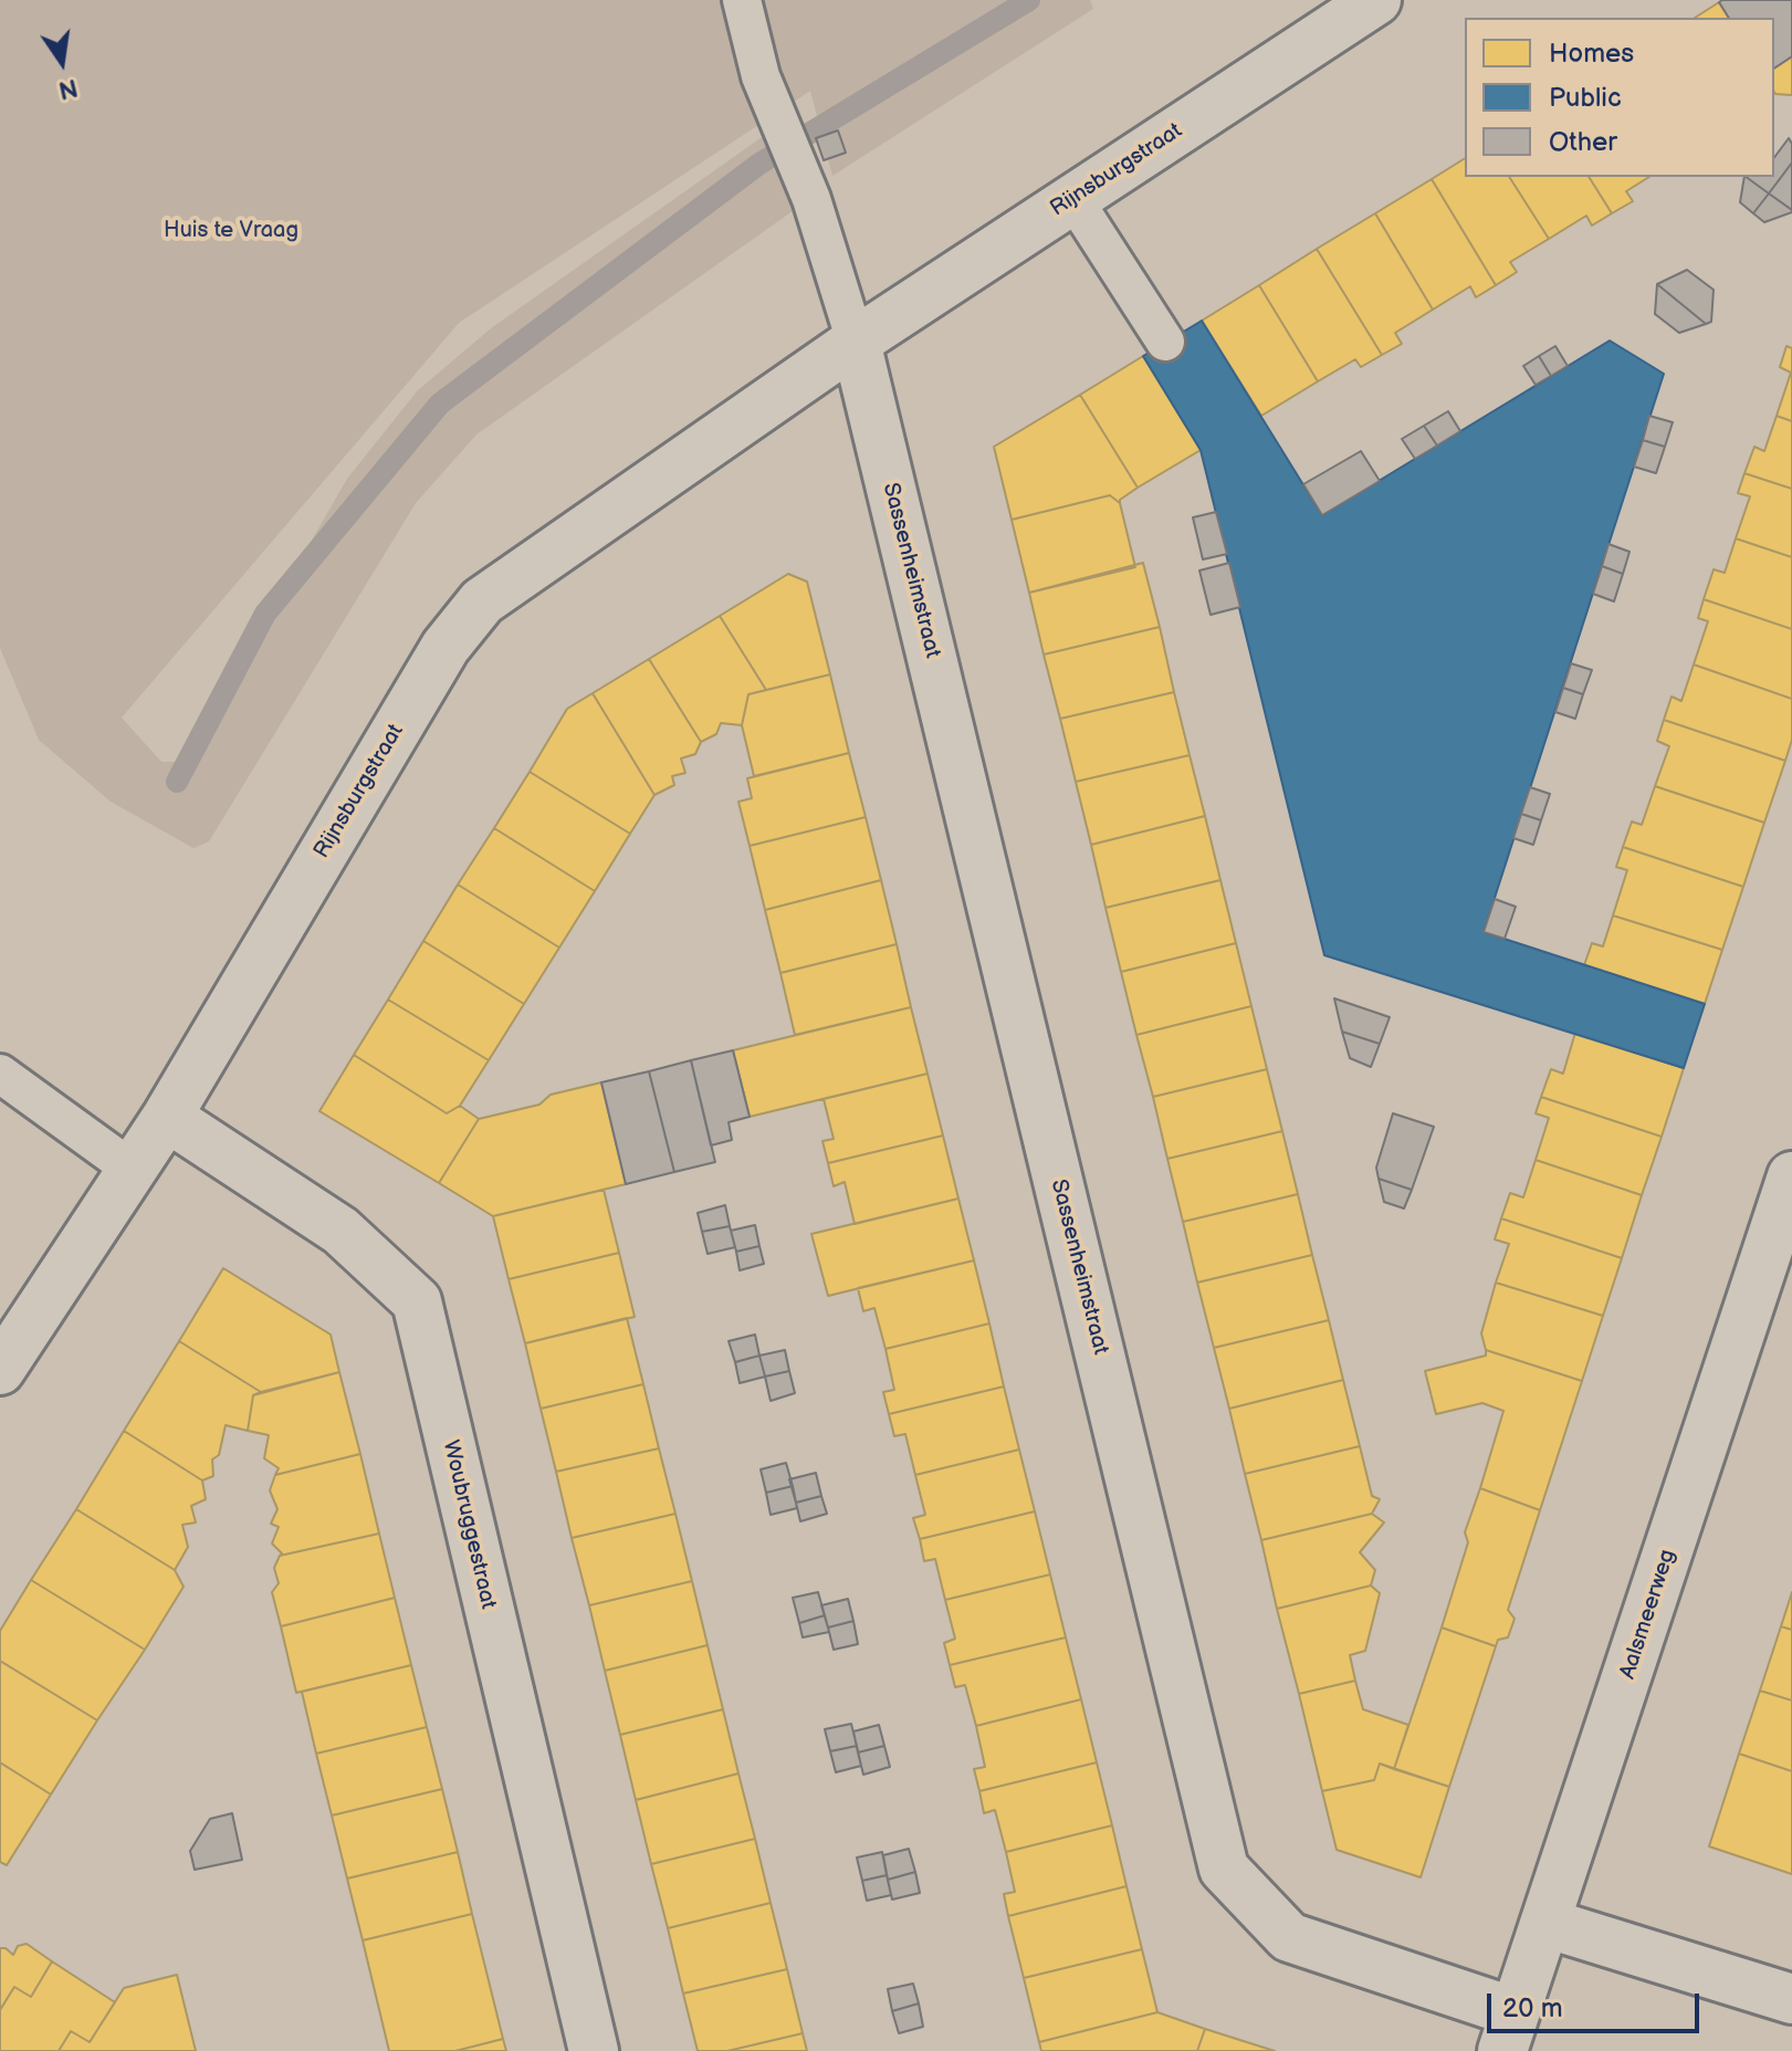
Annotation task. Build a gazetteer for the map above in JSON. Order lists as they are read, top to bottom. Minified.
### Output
{"streets":{"street":["Rijnsburgstraat","Sassenheimstraat","Woubruggestraat","Aalsmeerweg"]},"crossings":[["Rijnsburgstraat","Sassenheimstraat"],["Rijnsburgstraat","Woubruggestraat"],["Sassenheimstraat","Aalsmeerweg"]],"parks":["Huis te Vraag"],"legend":["Homes","Public","Other"],"scale_bar":"20 m","north":"bottom"}
